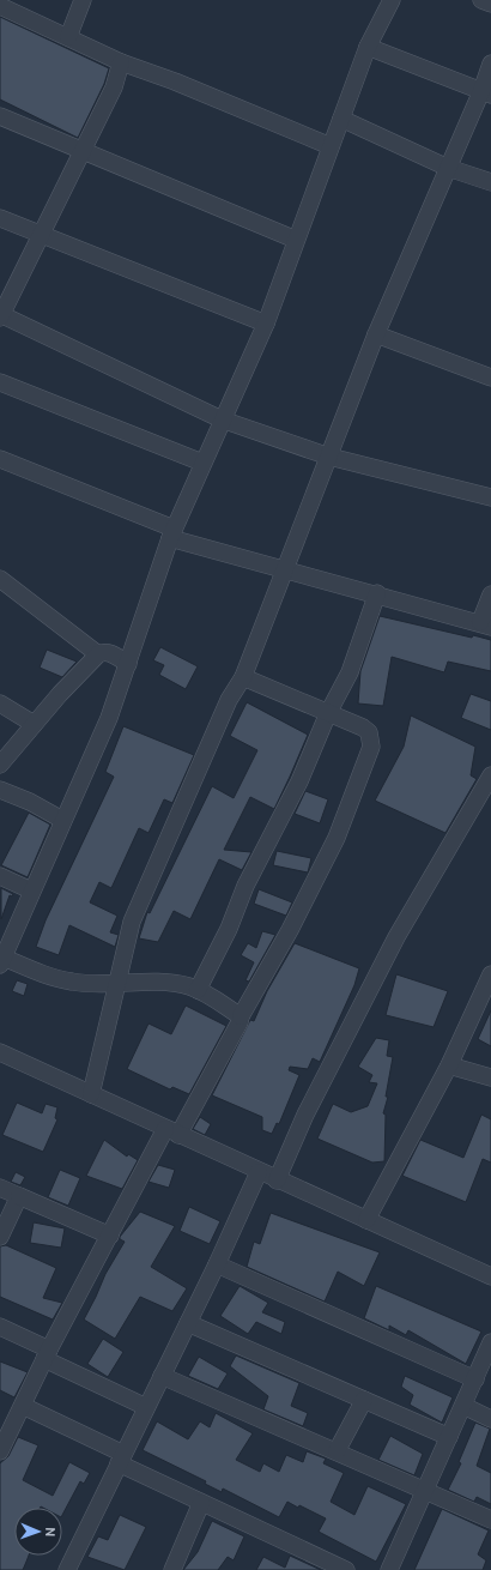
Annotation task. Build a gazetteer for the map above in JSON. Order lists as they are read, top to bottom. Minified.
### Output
{"north":"right"}
